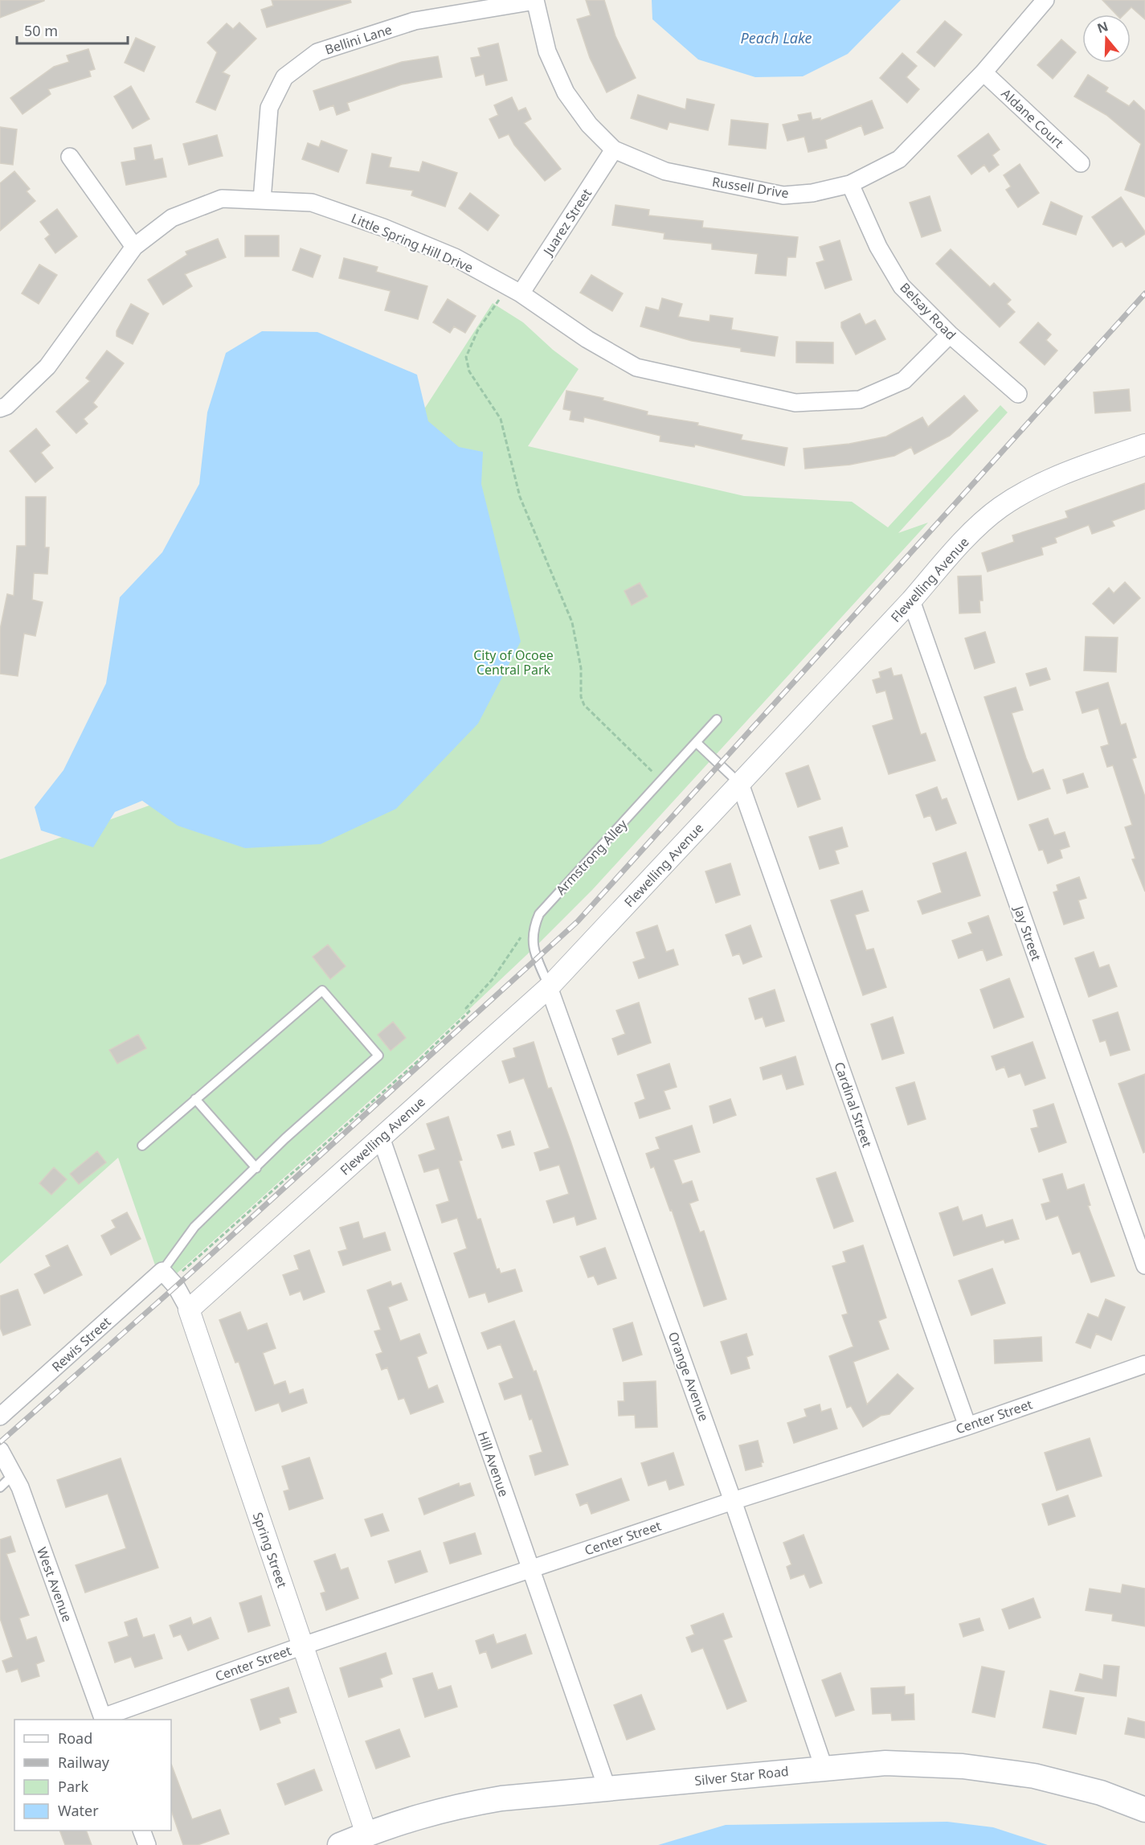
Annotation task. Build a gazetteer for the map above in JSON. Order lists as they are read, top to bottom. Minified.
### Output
{"streets":{"main road":["Silver Star Road"],"street":["Bellini Lane","Aldane Court","Russell Drive","Juarez Street","Little Spring Hill Drive","Belsay Road","Flewelling Avenue","Jay Street","Cardinal Street","Rewis Street","Orange Avenue","Center Street","Hill Avenue","Spring Street","West Avenue"],"lane":["Armstrong Alley"]},"crossings":[["Bellini Lane","Russell Drive"],["Bellini Lane","Little Spring Hill Drive"],["Aldane Court","Russell Drive"],["Russell Drive","Juarez Street"],["Russell Drive","Belsay Road"],["Juarez Street","Little Spring Hill Drive"],["Little Spring Hill Drive","Belsay Road"],["Flewelling Avenue","Armstrong Alley"],["Flewelling Avenue","Jay Street"],["Flewelling Avenue","Cardinal Street"],["Flewelling Avenue","Orange Avenue"],["Flewelling Avenue","Hill Avenue"],["Flewelling Avenue","Spring Street"],["Armstrong Alley","Orange Avenue"],["Cardinal Street","Center Street"],["Rewis Street","Spring Street"],["Orange Avenue","Center Street"],["Orange Avenue","Silver Star Road"],["Center Street","Hill Avenue"],["Center Street","Spring Street"],["Center Street","West Avenue"],["Hill Avenue","Silver Star Road"],["Spring Street","Silver Star Road"]],"water":["Peach Lake"],"parks":["City of Ocoee Central Park"],"legend":["Road","Railway","Park","Water"],"scale_bar":"50 m","north":"top"}
